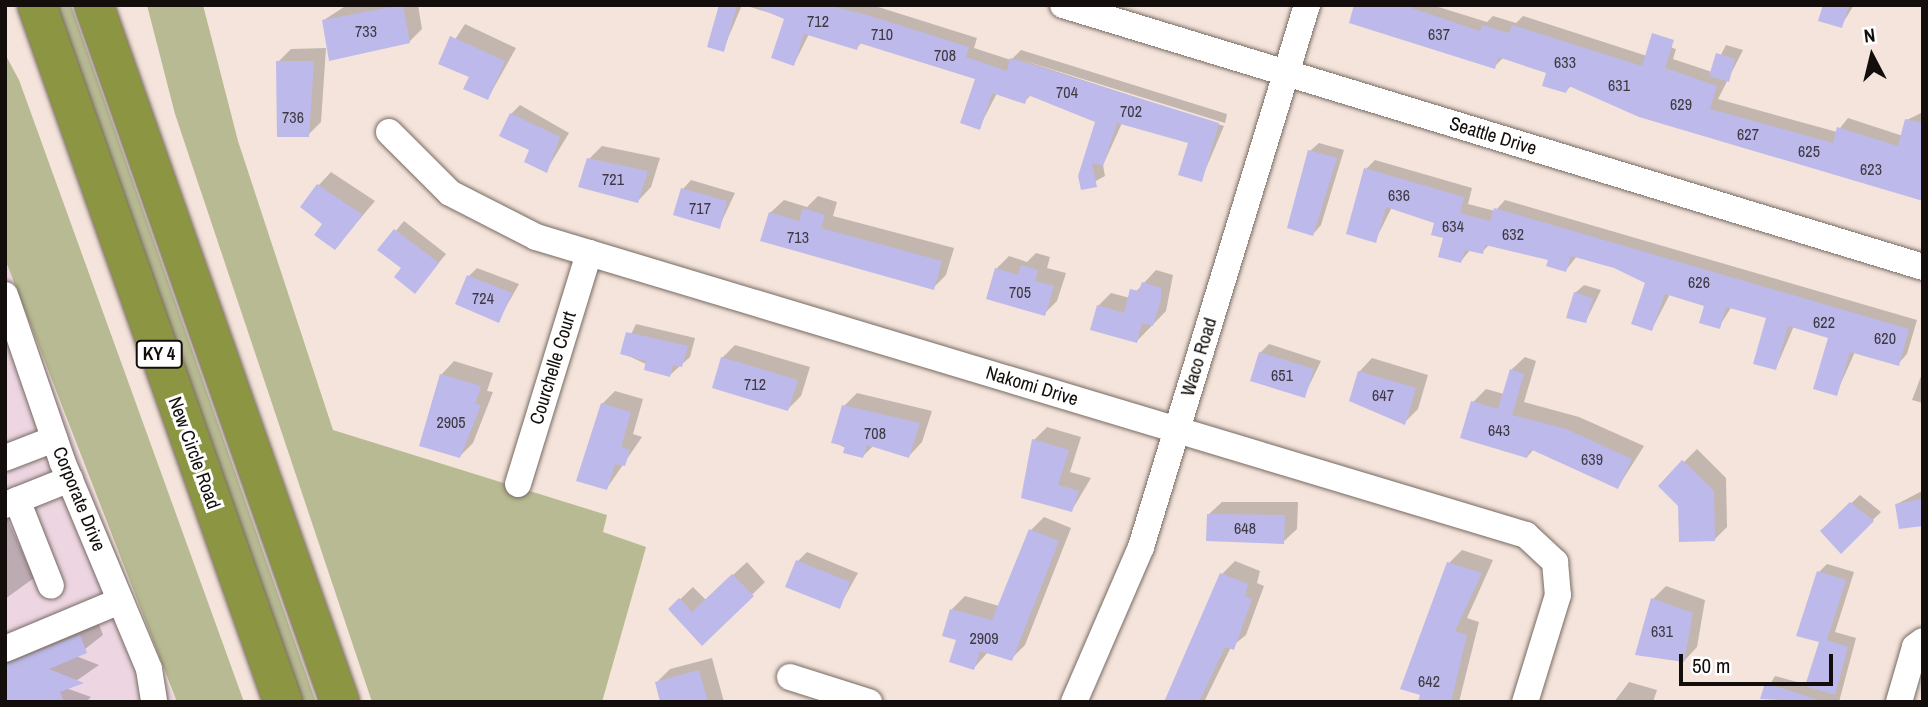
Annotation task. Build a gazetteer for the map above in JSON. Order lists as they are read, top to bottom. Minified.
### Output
{"streets":{"highway":["KY 4","New Circle Road"],"street":["Seattle Drive","Waco Road","Courchelle Court","Nakomi Drive","Corporate Drive"]},"crossings":[["Seattle Drive","Waco Road"],["Waco Road","Nakomi Drive"],["Courchelle Court","Nakomi Drive"]],"house_numbers":["712","733","710","637","708","633","631","704","629","702","736","627","625","623","721","636","717","634","632","713","626","705","724","622","620","651","712","647","2905","643","708","639","648","631","2909","642"],"scale_bar":"50 m","north":"top"}
